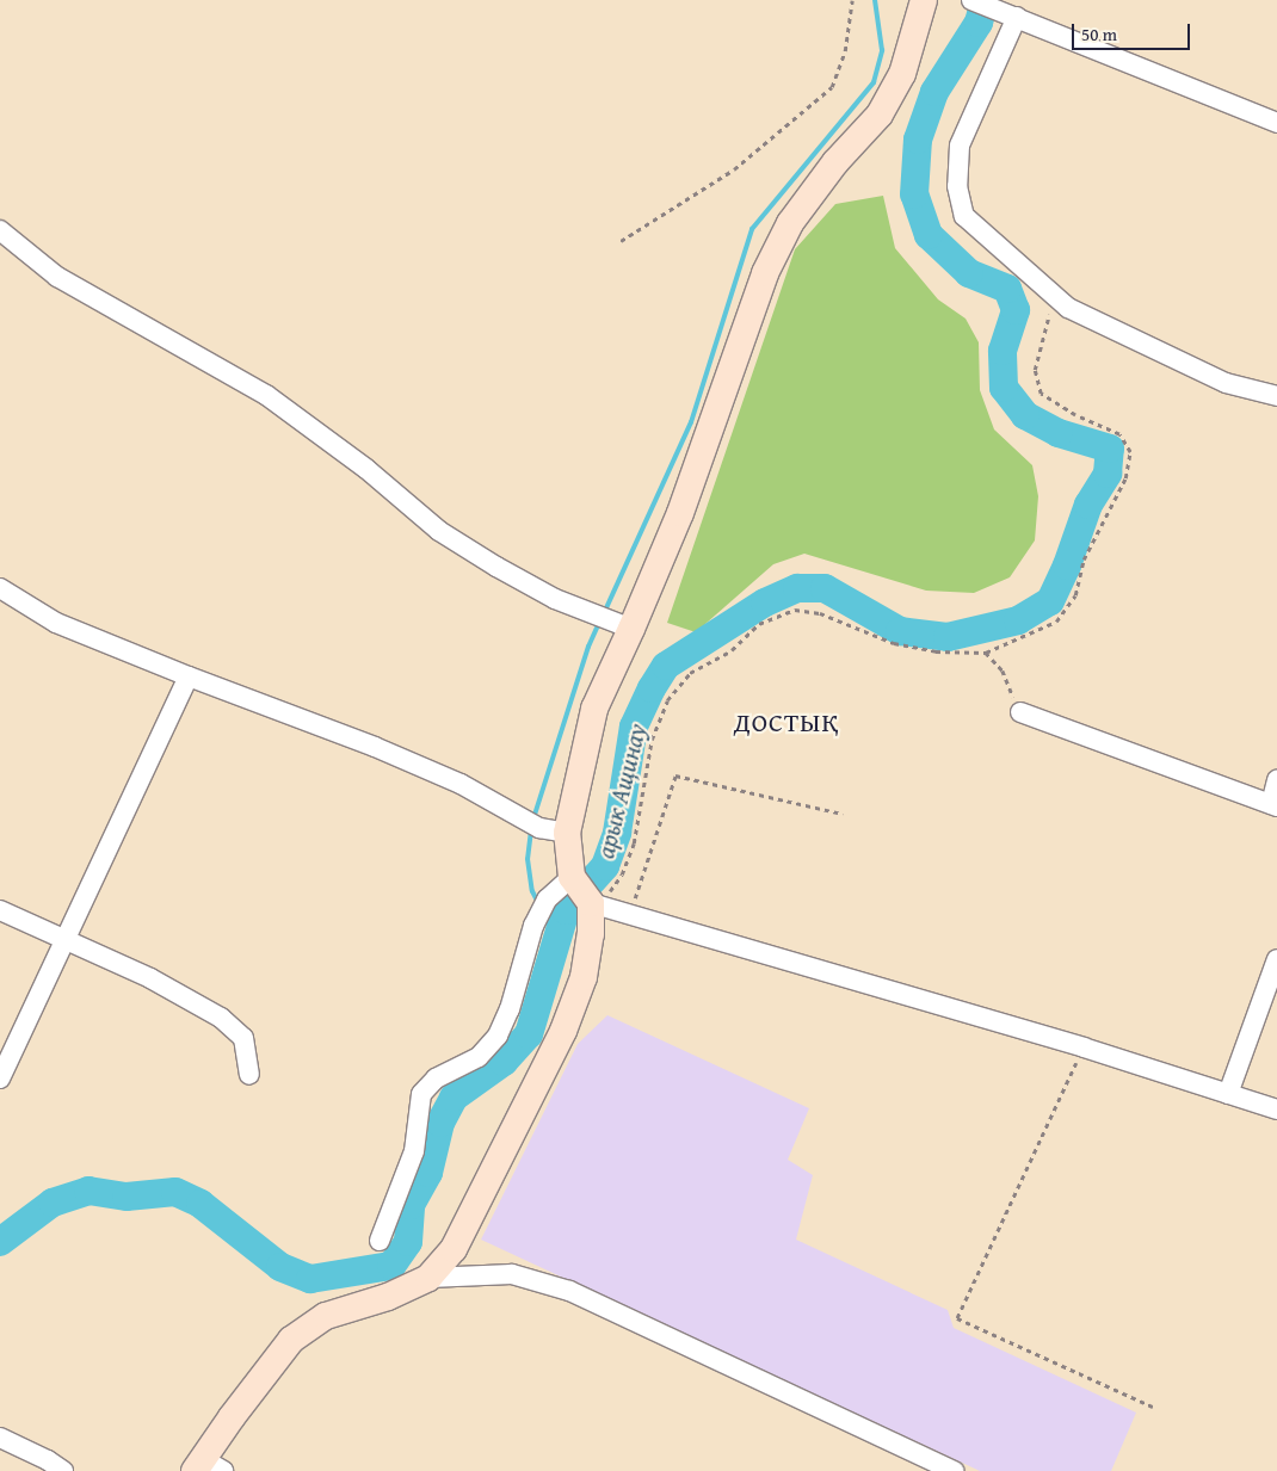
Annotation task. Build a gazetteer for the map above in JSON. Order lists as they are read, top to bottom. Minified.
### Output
{"districts":["ДОСТЫҚ"],"water":["арык Ащинау"],"scale_bar":"50 m"}
